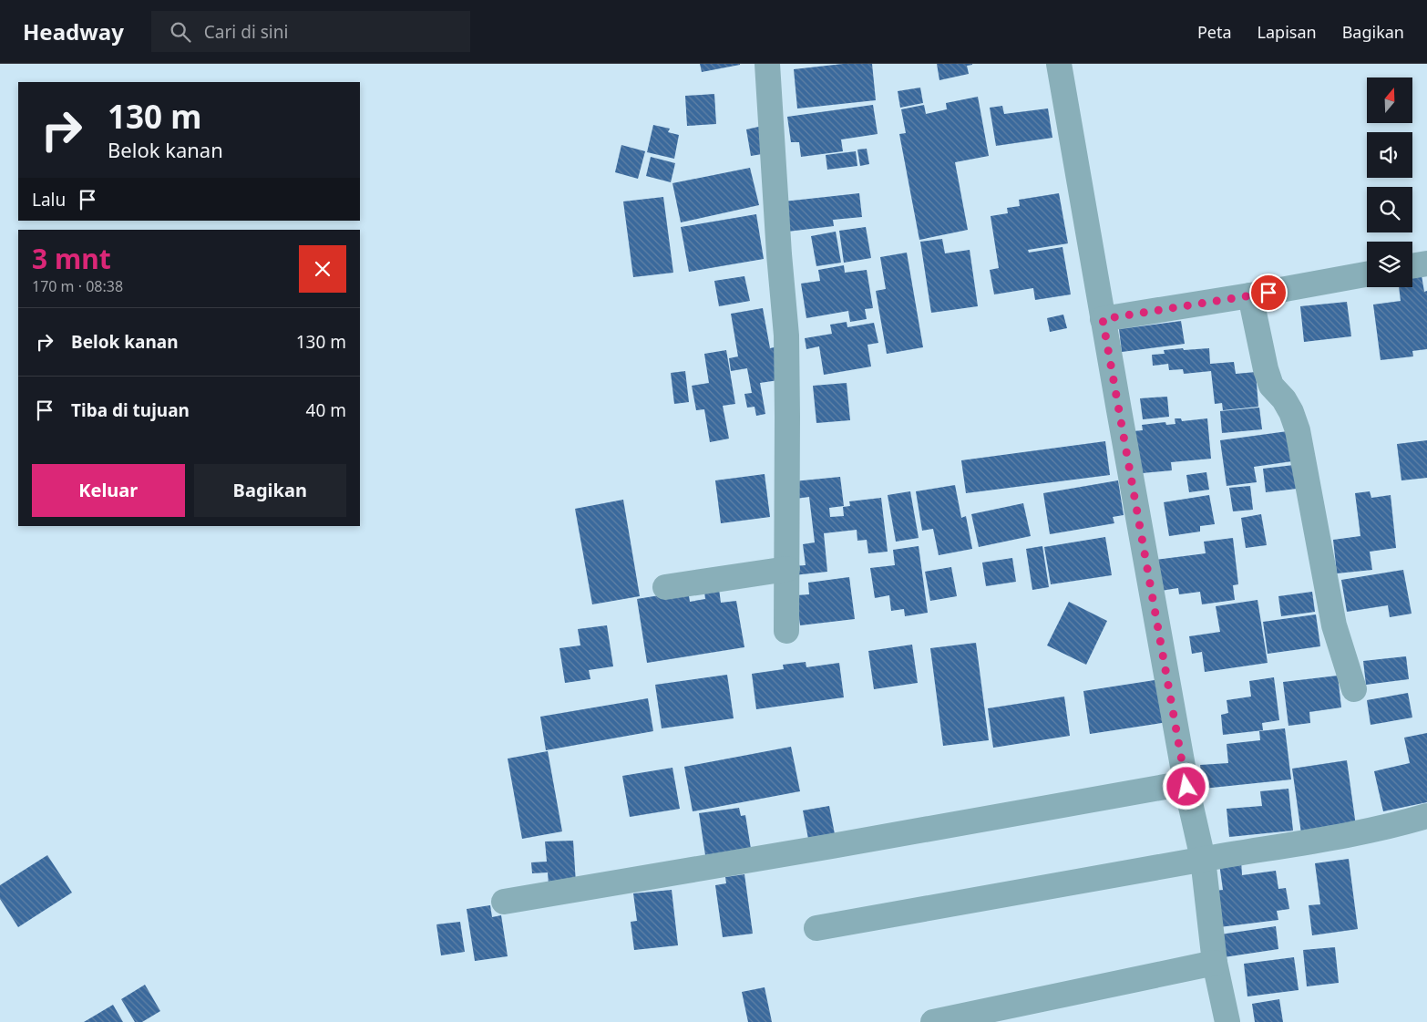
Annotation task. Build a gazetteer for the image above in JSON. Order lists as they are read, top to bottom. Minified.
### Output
{"north":"top","page":{"header":"Headway","search":"Cari di sini","nav":["Peta","Lapisan","Bagikan"],"turn":["130 m","Belok kanan"],"then":"Lalu","heading":["3 mnt","170 m · 08:38"],"list":[{"name":"Belok kanan","value":"130 m"},{"name":"Tiba di tujuan","value":"40 m"}],"buttons":["Keluar","Bagikan"]}}
